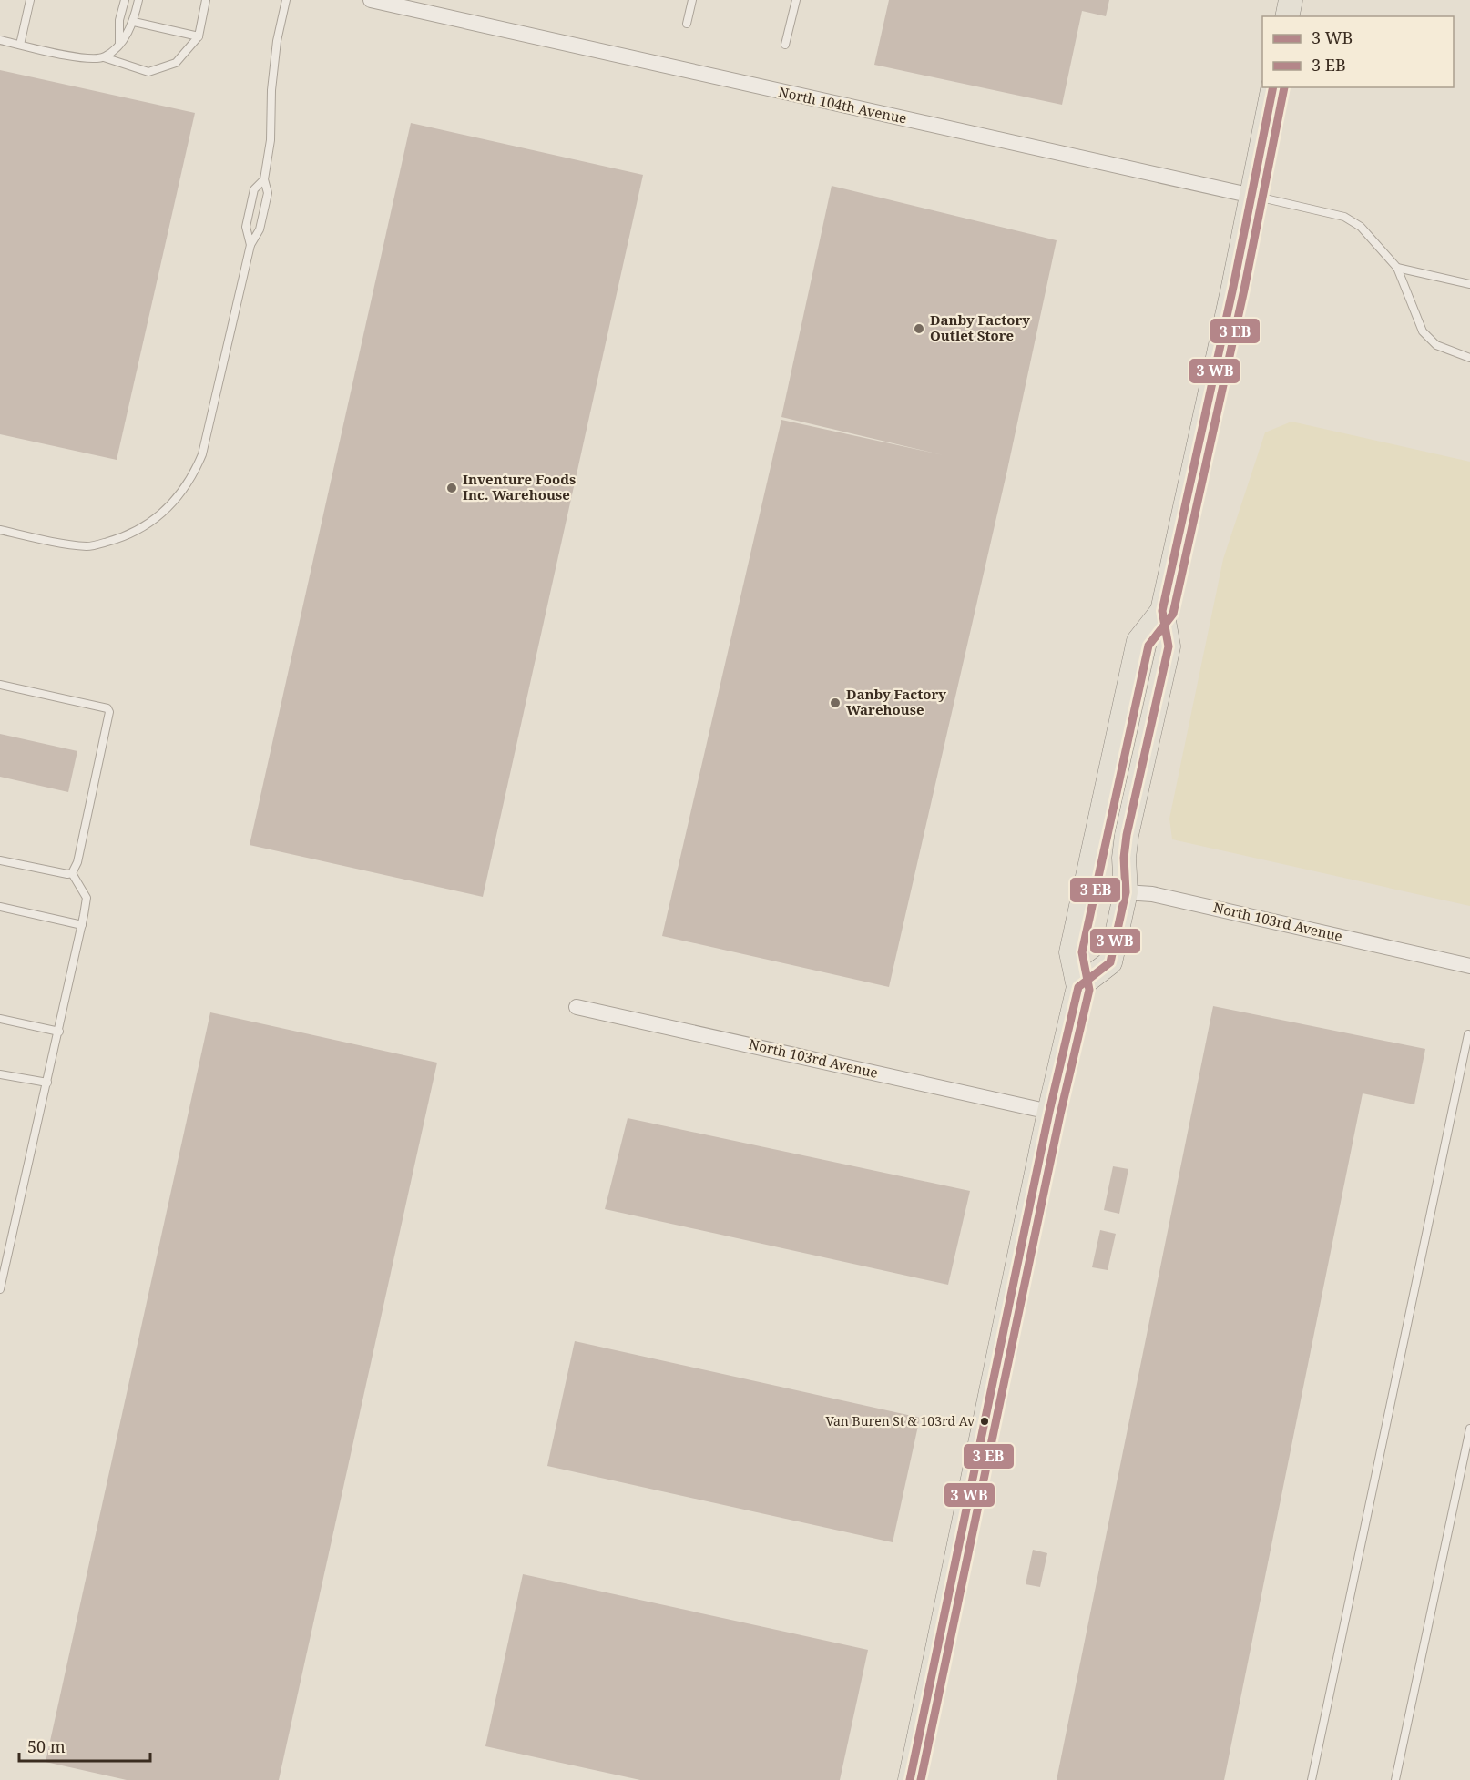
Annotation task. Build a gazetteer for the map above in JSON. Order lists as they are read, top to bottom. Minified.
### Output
{"streets":{"street":["North 104th Avenue","North 103rd Avenue"]},"places":["Danby Factory Outlet Store","Inventure Foods Inc. Warehouse","Danby Factory Warehouse","Van Buren St & 103rd Av"],"legend":["3 WB","3 EB"],"scale_bar":"50 m"}
